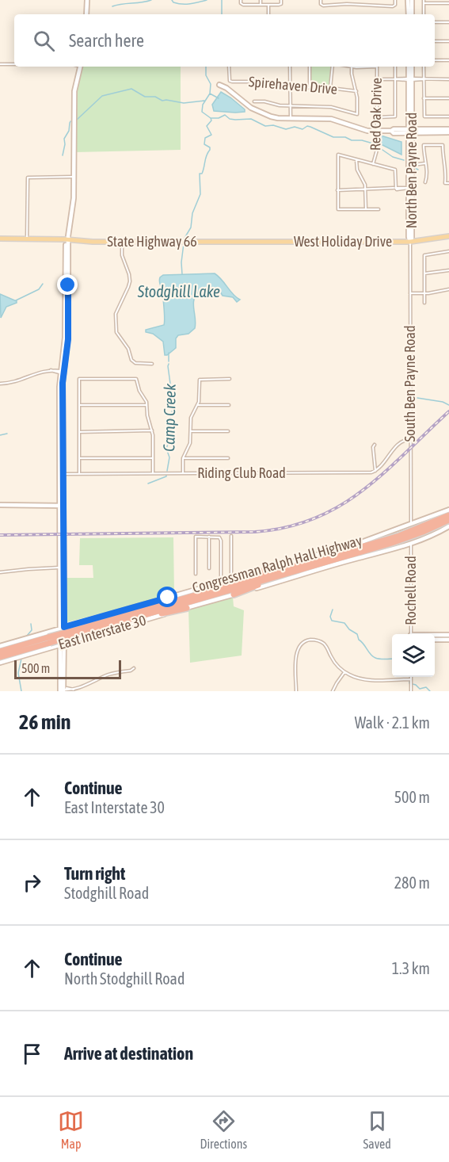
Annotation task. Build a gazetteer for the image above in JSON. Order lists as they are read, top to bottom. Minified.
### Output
{"streets":{"highway":["Congressman Ralph Hall Highway"],"main road":["North Ben Payne Road","State Highway 66","West Holiday Drive","East Interstate 30"],"street":["Spirehaven Drive","Red Oak Drive","South Ben Payne Road","Riding Club Road","Rochell Road"]},"crossings":[["North Ben Payne Road","West Holiday Drive"],["North Ben Payne Road","South Ben Payne Road"],["State Highway 66","West Holiday Drive"],["West Holiday Drive","South Ben Payne Road"],["South Ben Payne Road","East Interstate 30"],["Congressman Ralph Hall Highway","East Interstate 30"],["Rochell Road","East Interstate 30"]],"water":["Stodghill Lake","Camp Creek"],"scale_bar":"500 m","page":{"search":"Search here","scale":"500 m","heading":["26 min","Walk · 2.1 km"],"list":[["Continue","East Interstate 30","500 m"],["Turn right","Stodghill Road","280 m"],["Continue","North Stodghill Road","1.3 km"],"Arrive at destination"],"nav":["Map","Directions","Saved"]}}
